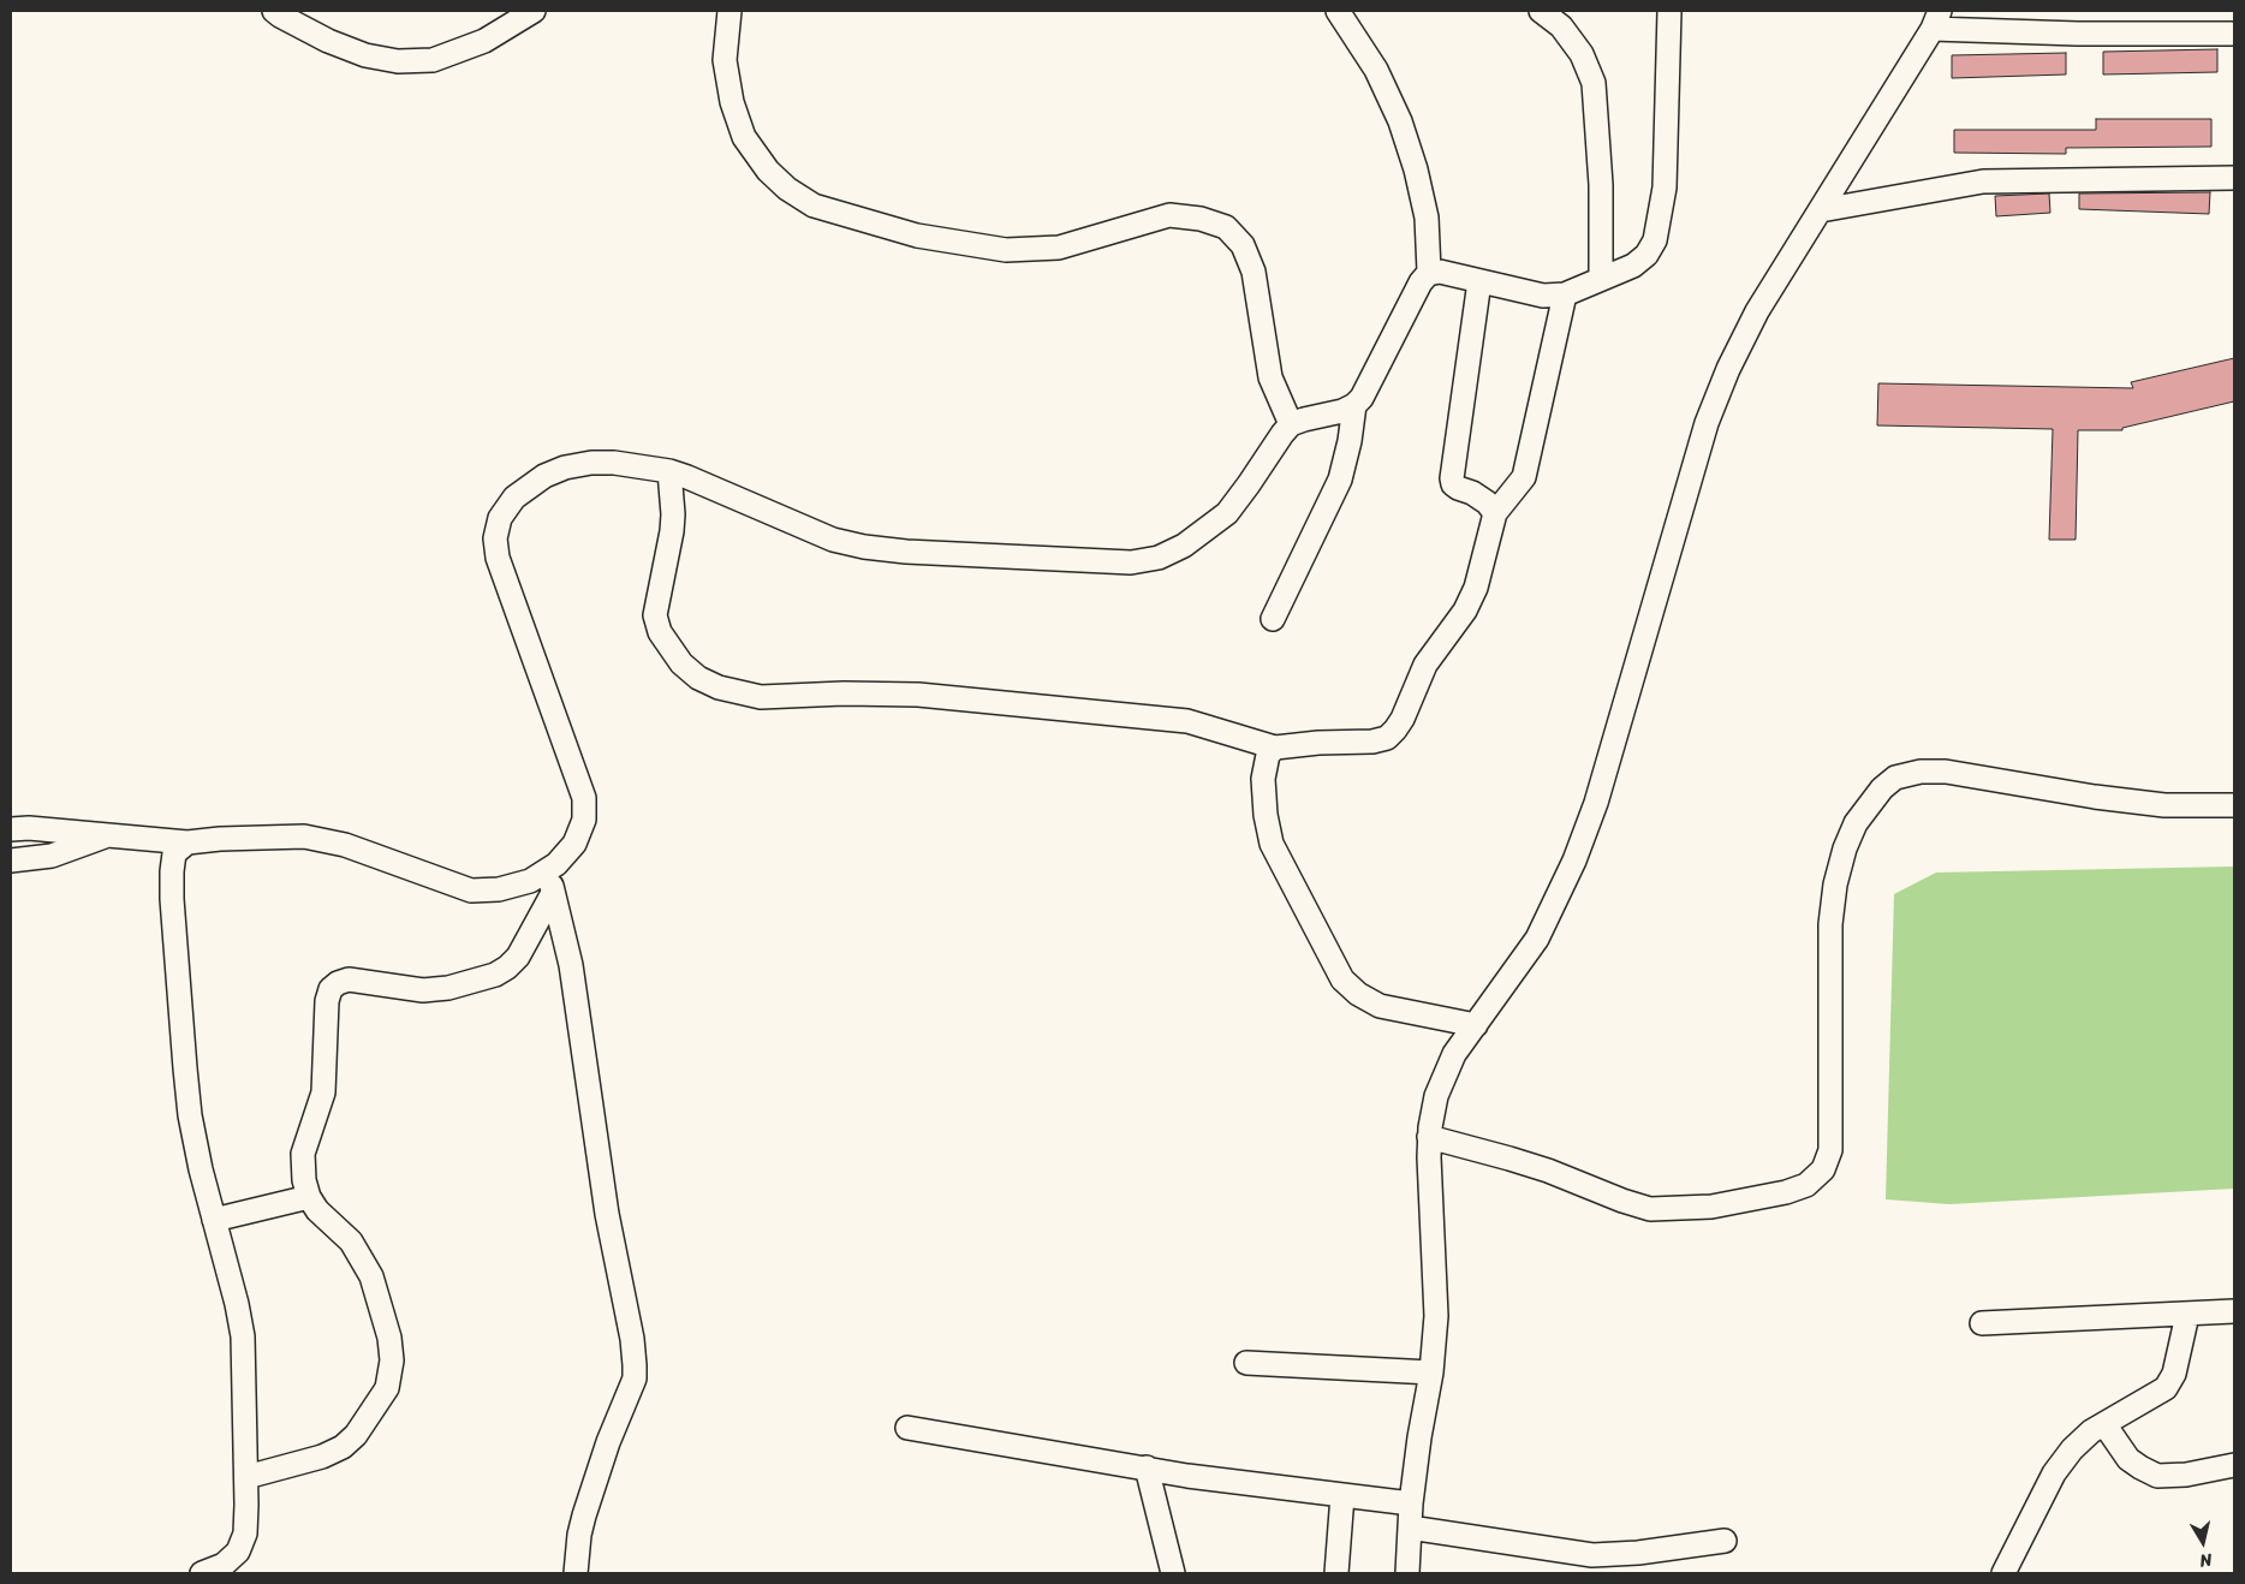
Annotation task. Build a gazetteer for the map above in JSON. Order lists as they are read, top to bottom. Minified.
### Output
{"north":"bottom"}
